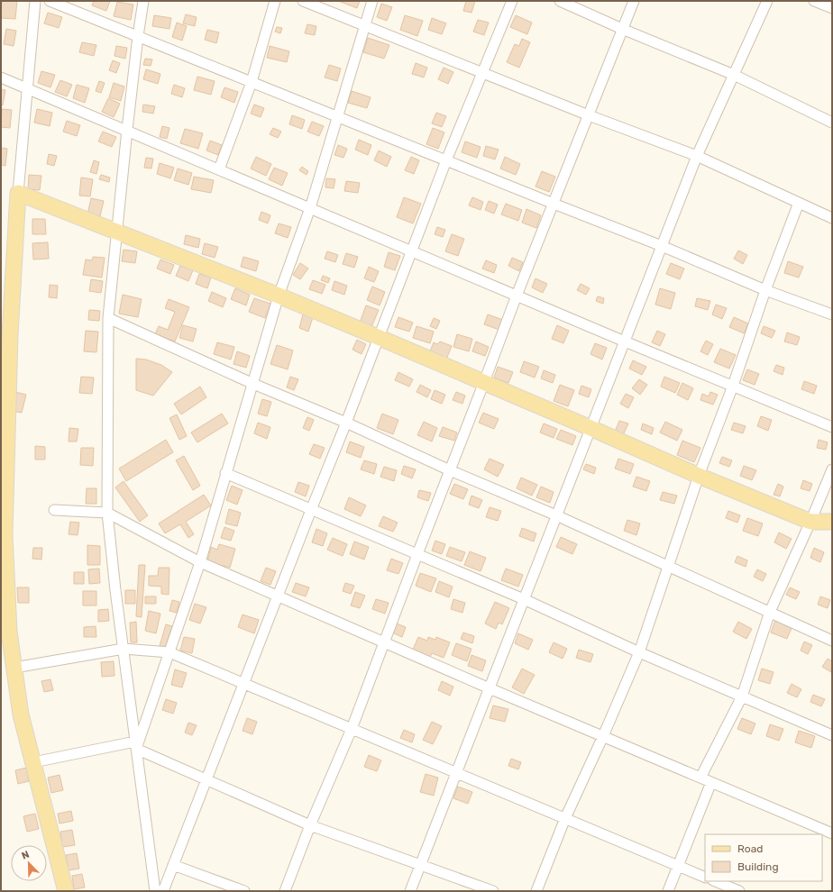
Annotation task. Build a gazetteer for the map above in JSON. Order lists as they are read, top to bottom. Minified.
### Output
{"legend":["Road","Building"],"north":"top left"}
